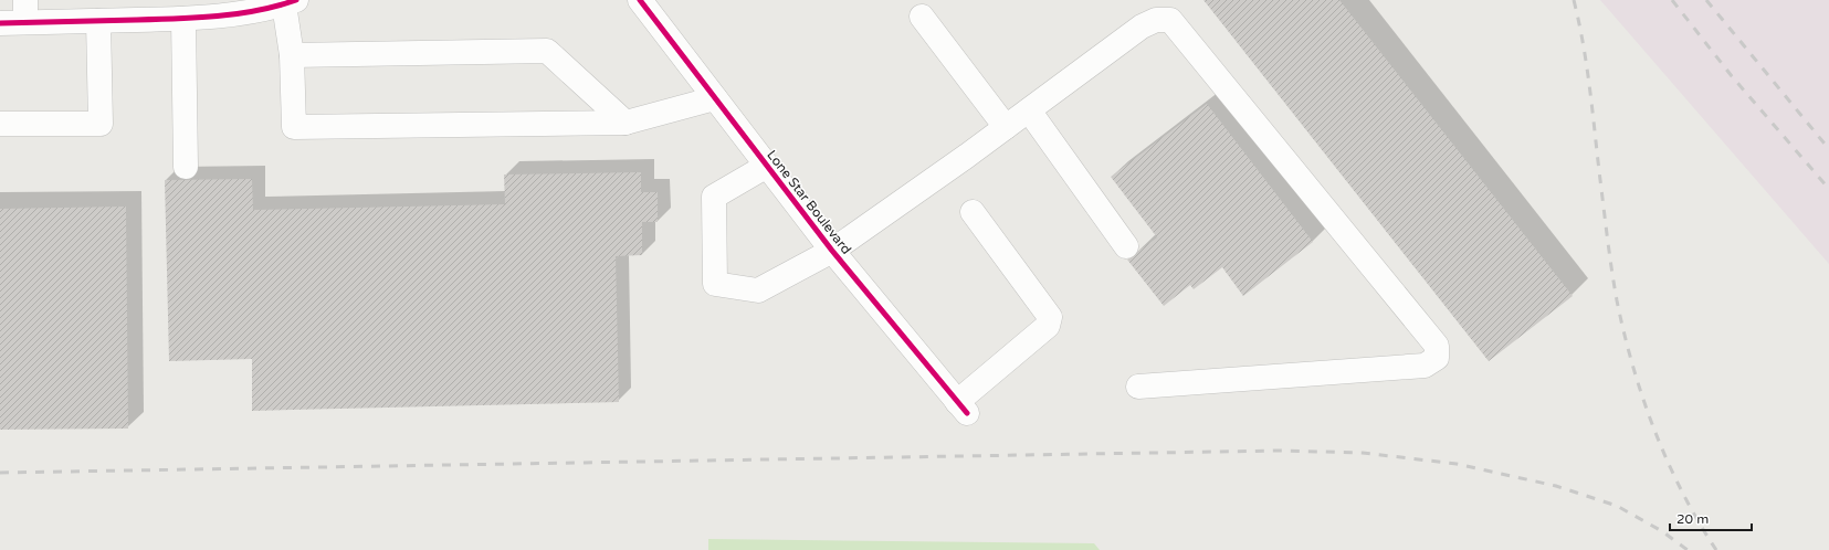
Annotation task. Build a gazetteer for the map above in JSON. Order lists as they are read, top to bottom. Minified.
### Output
{"streets":{"street":["Lone Star Boulevard"]},"scale_bar":"20 m"}
